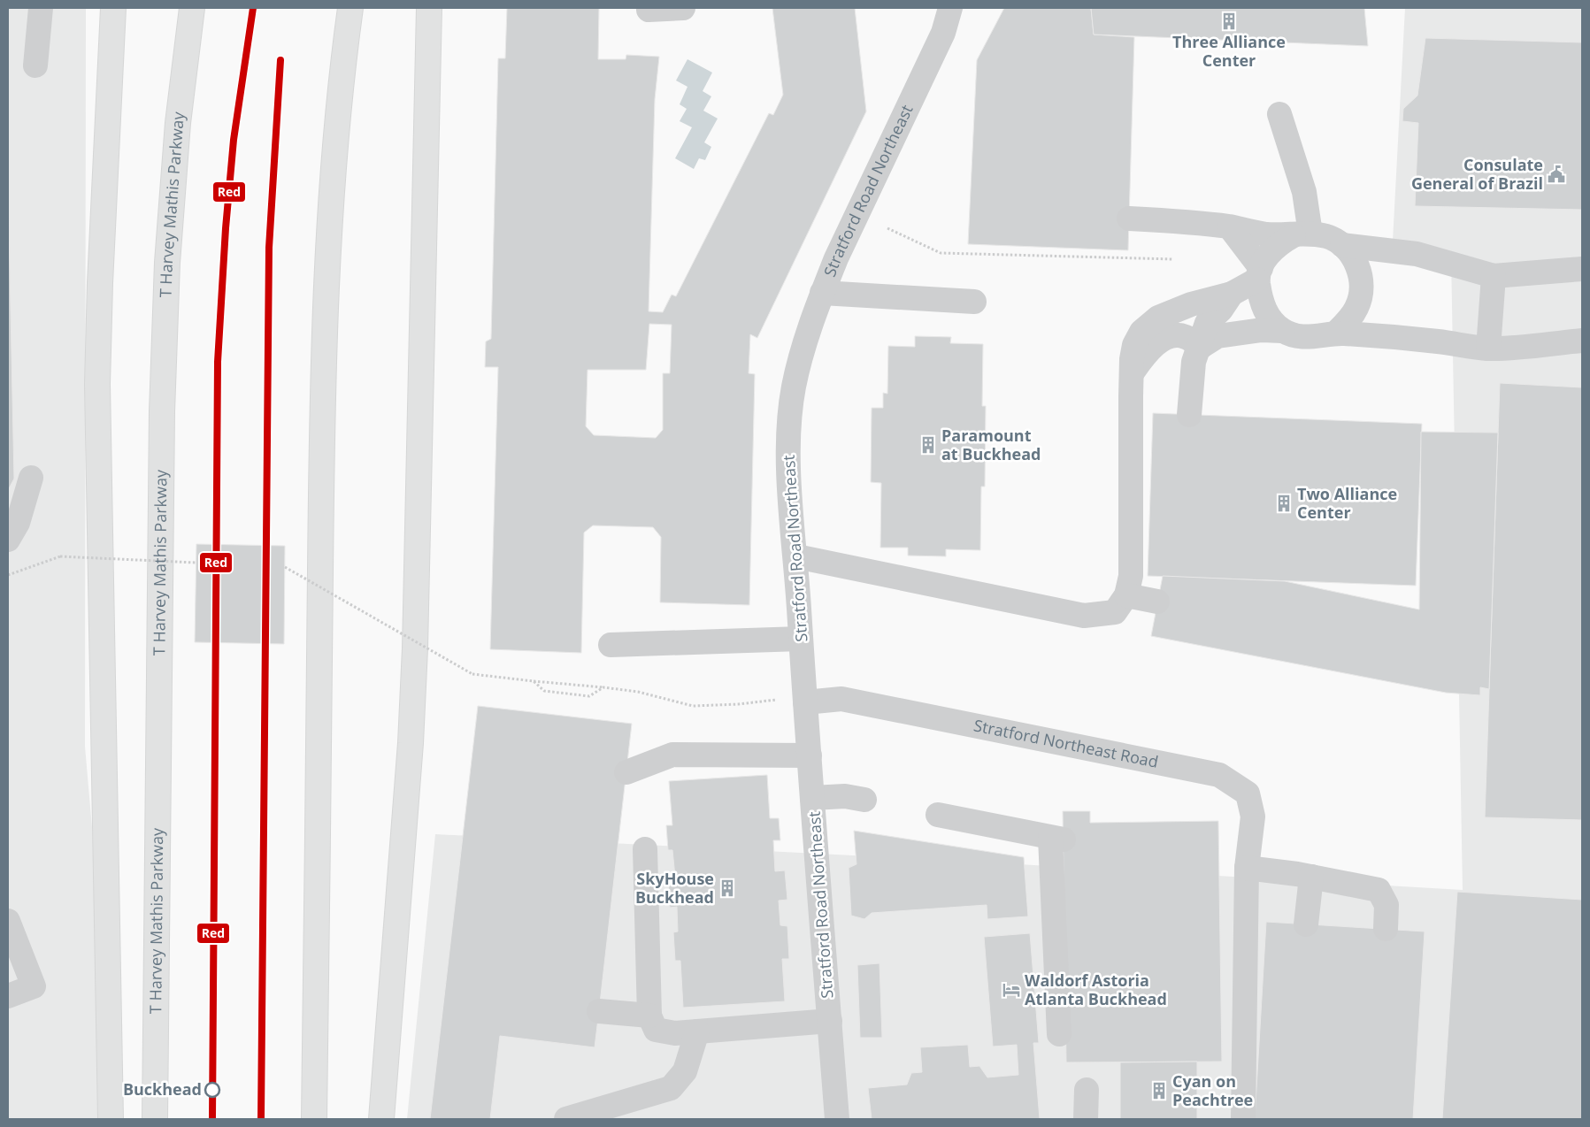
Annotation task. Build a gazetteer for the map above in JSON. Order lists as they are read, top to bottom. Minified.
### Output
{"streets":{"highway":["T Harvey Mathis Parkway"],"street":["Stratford Road Northeast","Stratford Northeast Road"]},"crossings":[["Stratford Road Northeast","Stratford Northeast Road"]],"places":{"building":["Three Alliance Center","Paramount at Buckhead","Two Alliance Center","SkyHouse Buckhead","Cyan on Peachtree"],"public building":["Consulate General of Brazil"],"hotel":["Waldorf Astoria Atlanta Buckhead"],"other":["Buckhead"]},"lines":["transit line Red"]}
